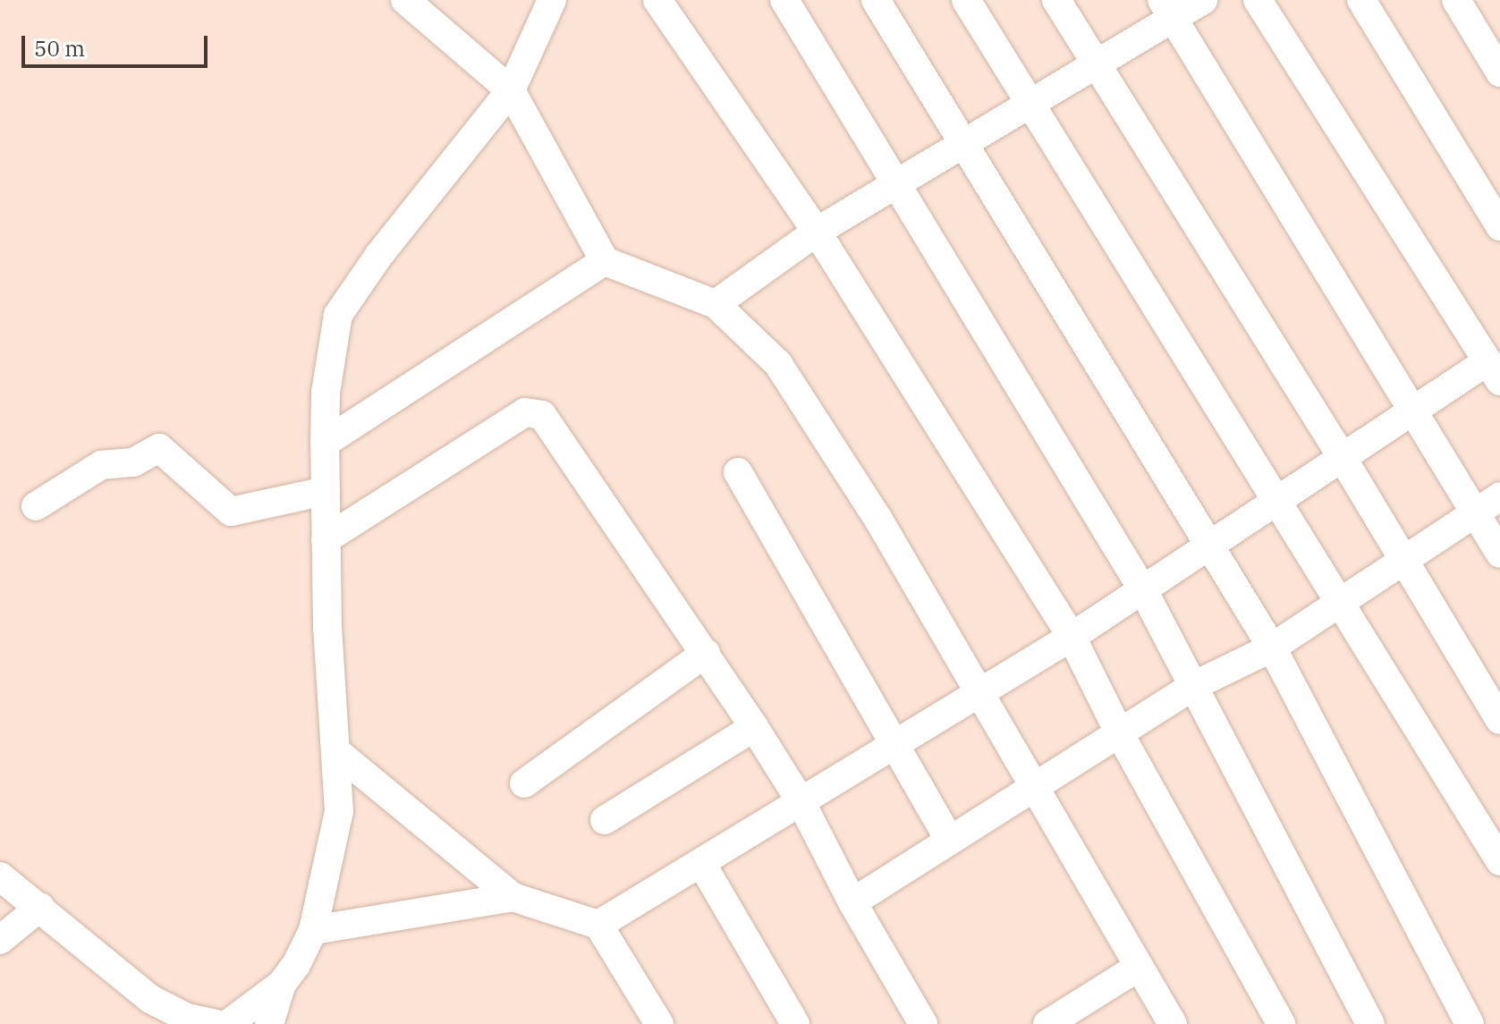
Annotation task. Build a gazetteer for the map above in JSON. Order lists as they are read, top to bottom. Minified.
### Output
{"scale_bar":"50 m"}
